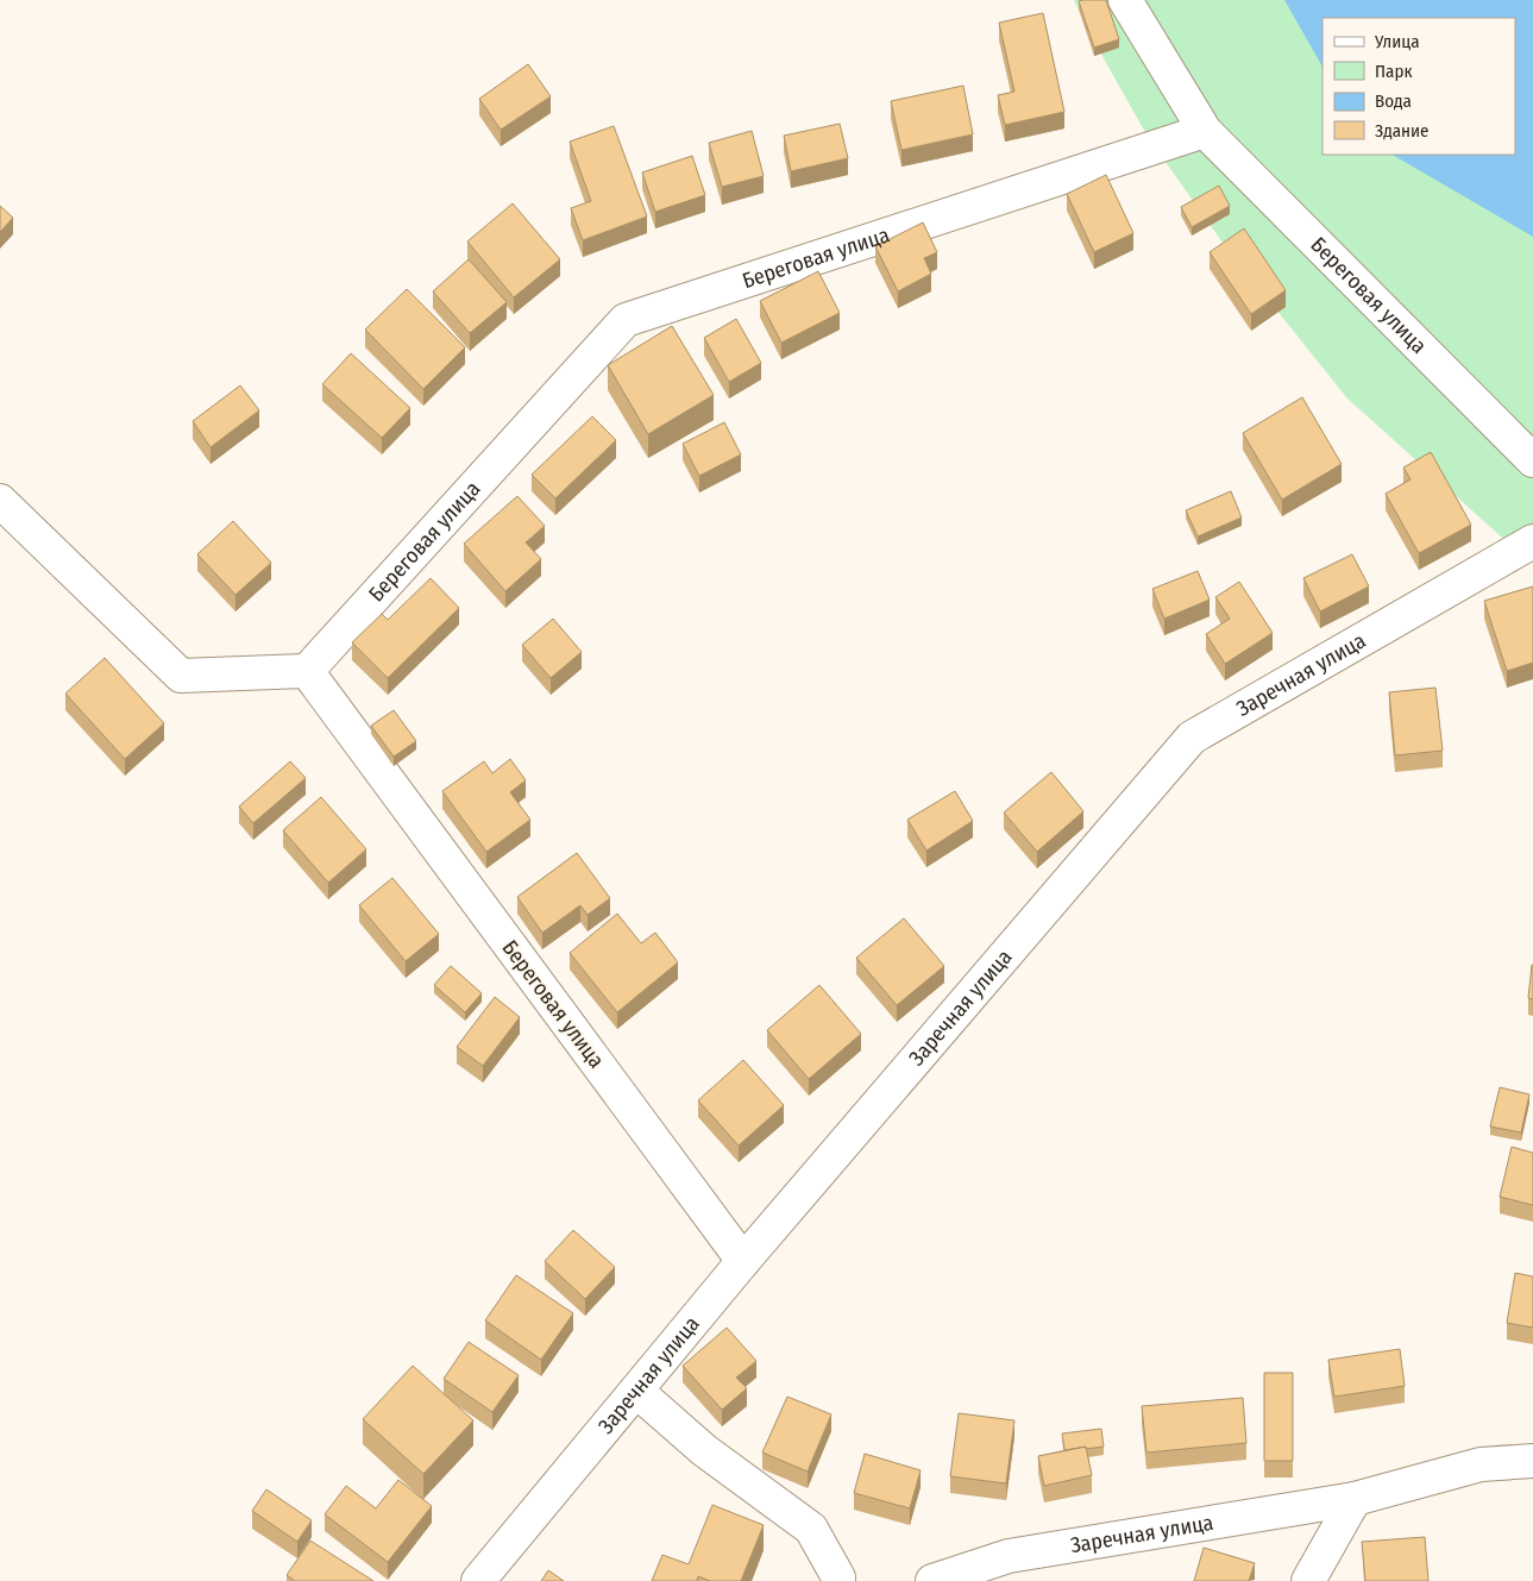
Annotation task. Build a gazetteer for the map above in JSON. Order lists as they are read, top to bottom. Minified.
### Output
{"streets":{"street":["Береговая улица","Заречная улица"]},"crossings":[["Береговая улица","Заречная улица"]],"legend":["Улица","Парк","Вода","Здание"]}
